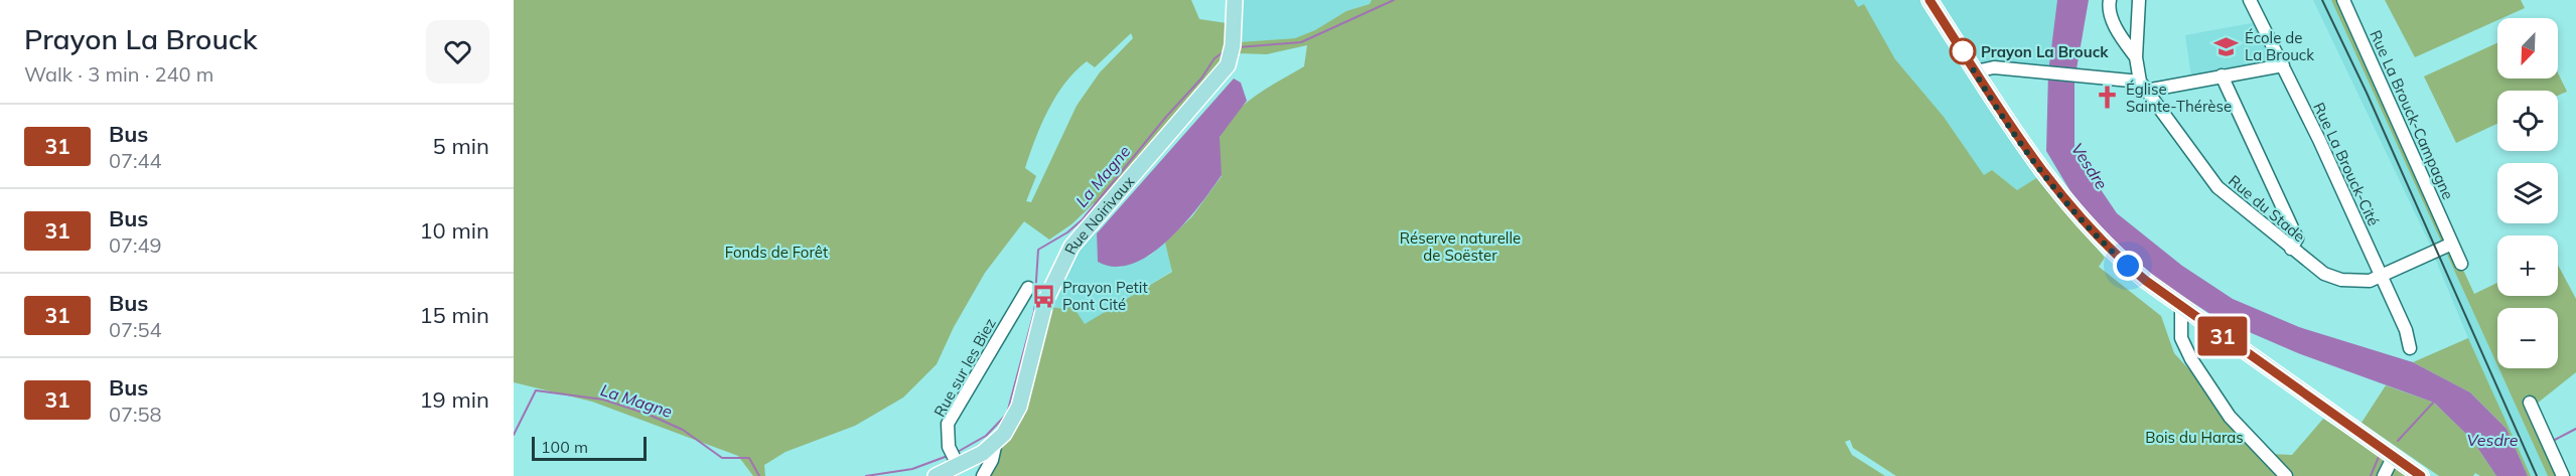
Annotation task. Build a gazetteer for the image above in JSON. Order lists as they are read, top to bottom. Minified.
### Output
{"streets":{"main road":["Rue Noirivaux"],"street":["Rue La Brouck-Campagne","Rue La Brouck-Cité","Rue du Stade","Rue sur les Biez"]},"crossings":[["Rue La Brouck-Cité","Rue du Stade"],["Rue Noirivaux","Rue sur les Biez"]],"water":["Vesdre","La Magne"],"parks":["Réserve naturelle de Soëster","Fonds de Forêt","Bois du Haras"],"places":{"school or university":["École de La Brouck"],"other":["Prayon La Brouck"],"church":["Église Sainte-Thérèse"],"bus stop":["Prayon Petit Pont Cité"]},"lines":["bus line 31"],"scale_bar":"100 m","north":"bottom left","page":{"heading":["Prayon La Brouck","Walk · 3 min · 240 m"],"on_map":"31","map_buttons":["+","−"],"list":[{"mark":"31","name":"Bus","note":"07:44","value":"5 min"},{"mark":"31","name":"Bus","note":"07:49","value":"10 min"},{"mark":"31","name":"Bus","note":"07:54","value":"15 min"},{"mark":"31","name":"Bus","note":"07:58","value":"19 min"}],"scale":"100 m"}}
